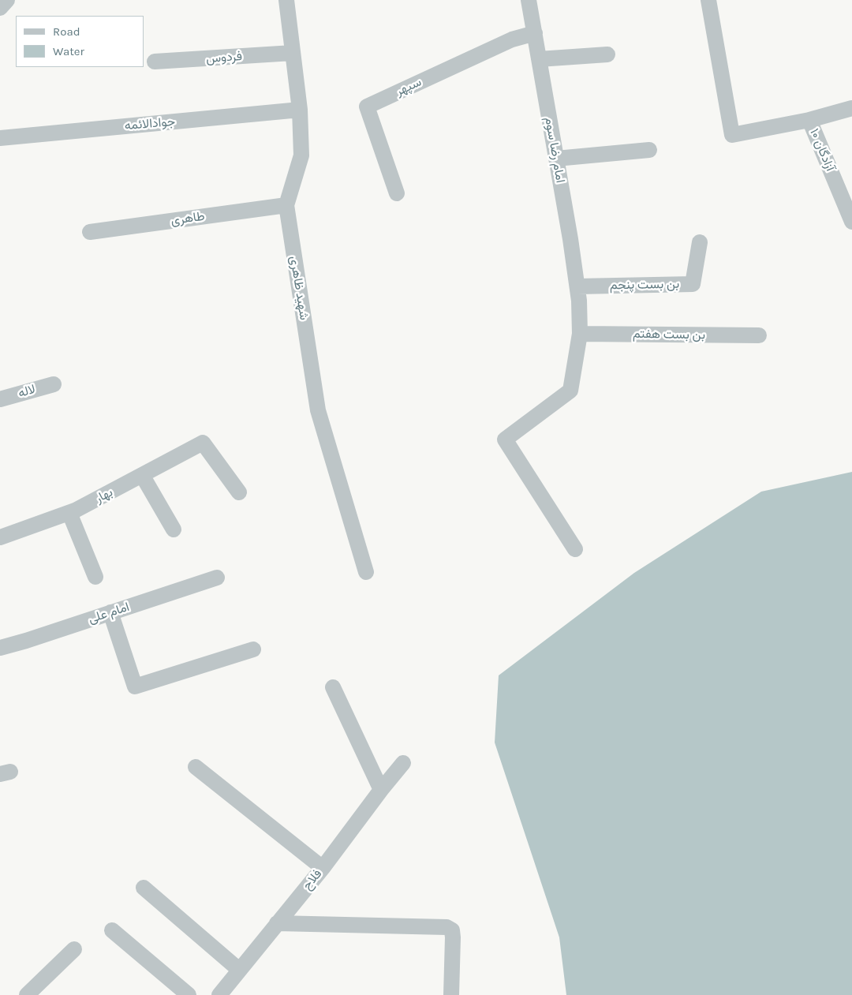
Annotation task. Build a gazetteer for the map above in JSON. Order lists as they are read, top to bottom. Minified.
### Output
{"streets":{"street":["فردوس","سپهر","جوادالائمه","امام رضا سوم","آزادگان ۱۰","طاهری","بن بست پنجم","شهید ظاهری","بن بست هفتم","لاله","بهار","امام علی","فلاح"]},"crossings":[["فردوس","شهید ظاهری"],["سپهر","امام رضا سوم"],["جوادالائمه","شهید ظاهری"],["امام رضا سوم","بن بست پنجم"],["امام رضا سوم","بن بست هفتم"],["طاهری","شهید ظاهری"]],"legend":["Road","Water"]}
